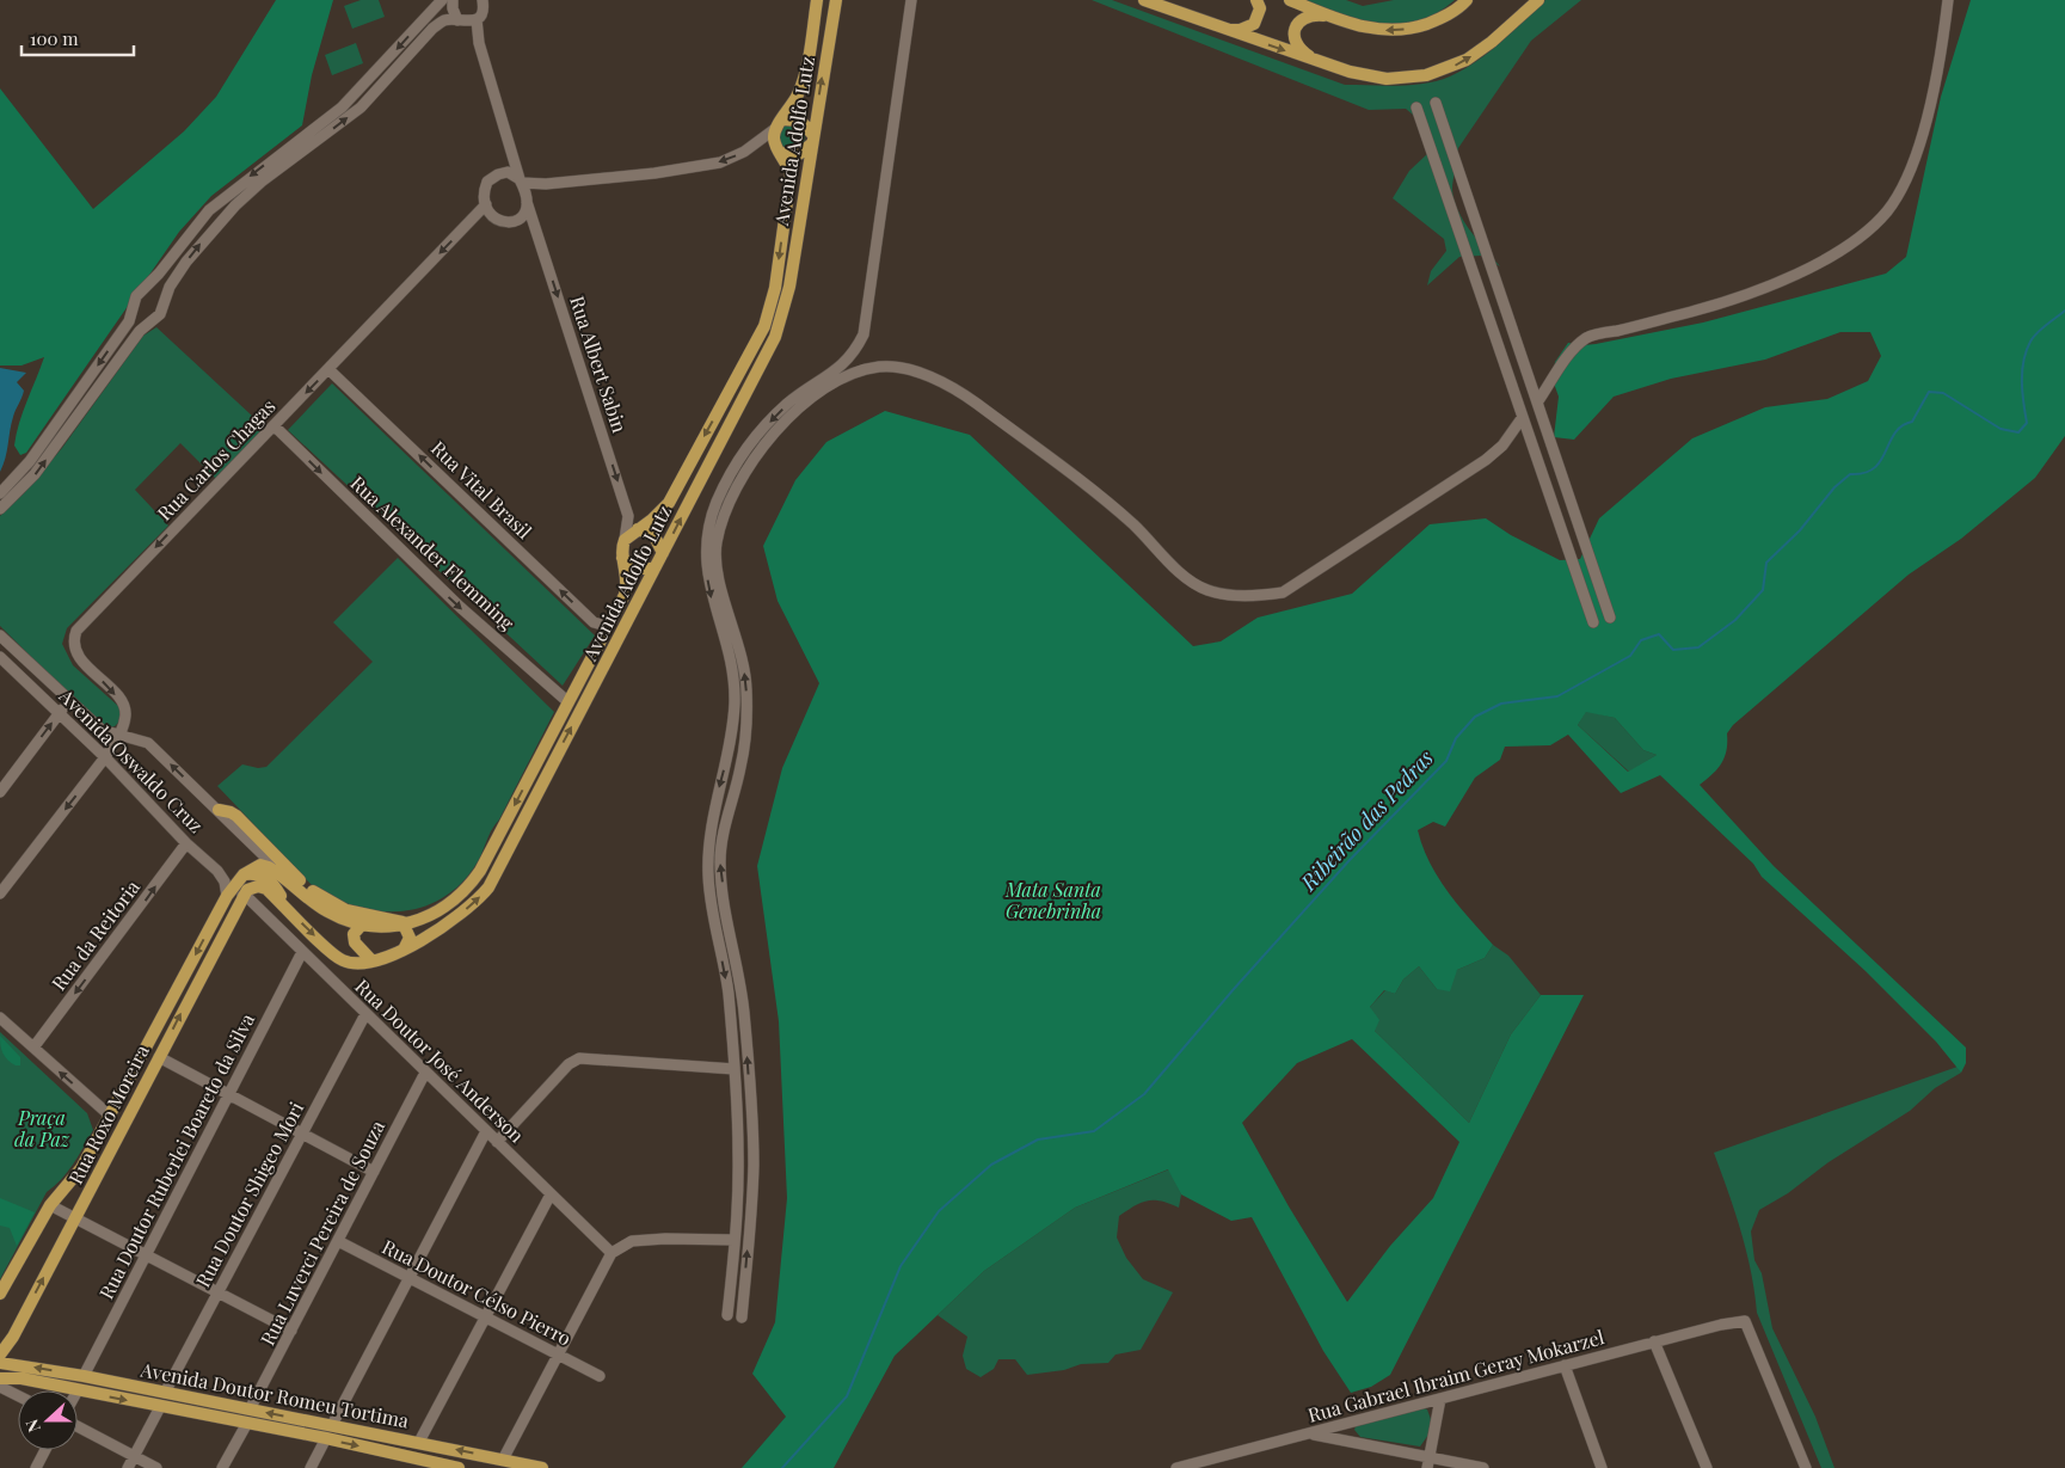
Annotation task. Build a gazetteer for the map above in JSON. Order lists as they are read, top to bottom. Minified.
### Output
{"streets":{"main road":["Avenida Adolfo Lutz","Rua Roxo Moreira","Avenida Doutor Romeu Tortima"],"street":["Rua Albert Sabin","Rua Carlos Chagas","Rua Vital Brasil","Rua Alexander Flemming","Avenida Oswaldo Cruz","Rua da Reitoria","Rua Doutor José Anderson","Rua Doutor Ruberlei Boareto da Silva","Rua Doutor Shigeo Mori","Rua Luverci Pereira de Souza","Rua Doutor Célso Pierro","Rua Gabrael Ibraim Geray Mokarzel"]},"crossings":[["Avenida Adolfo Lutz","Rua Albert Sabin"],["Avenida Adolfo Lutz","Rua Vital Brasil"],["Avenida Adolfo Lutz","Rua Alexander Flemming"],["Avenida Adolfo Lutz","Avenida Oswaldo Cruz"],["Avenida Adolfo Lutz","Rua Doutor José Anderson"],["Avenida Adolfo Lutz","Rua Roxo Moreira"],["Rua Albert Sabin","Rua Carlos Chagas"],["Rua Carlos Chagas","Rua Vital Brasil"],["Rua Carlos Chagas","Rua Alexander Flemming"],["Rua Carlos Chagas","Avenida Oswaldo Cruz"],["Avenida Oswaldo Cruz","Rua da Reitoria"],["Avenida Oswaldo Cruz","Rua Roxo Moreira"],["Rua Doutor José Anderson","Rua Roxo Moreira"],["Rua Doutor José Anderson","Rua Doutor Ruberlei Boareto da Silva"],["Rua Doutor José Anderson","Rua Doutor Shigeo Mori"],["Rua Doutor José Anderson","Rua Luverci Pereira de Souza"],["Rua Doutor Ruberlei Boareto da Silva","Avenida Doutor Romeu Tortima"],["Rua Doutor Shigeo Mori","Avenida Doutor Romeu Tortima"],["Rua Luverci Pereira de Souza","Rua Doutor Célso Pierro"],["Rua Luverci Pereira de Souza","Avenida Doutor Romeu Tortima"]],"one_way":["Rua Albert Sabin","Rua Carlos Chagas","Rua Vital Brasil","Rua Alexander Flemming"],"water":["Ribeirão das Pedras"],"parks":["Mata Santa Genebrinha","Praça da Paz"],"scale_bar":"100 m","north":"left"}
